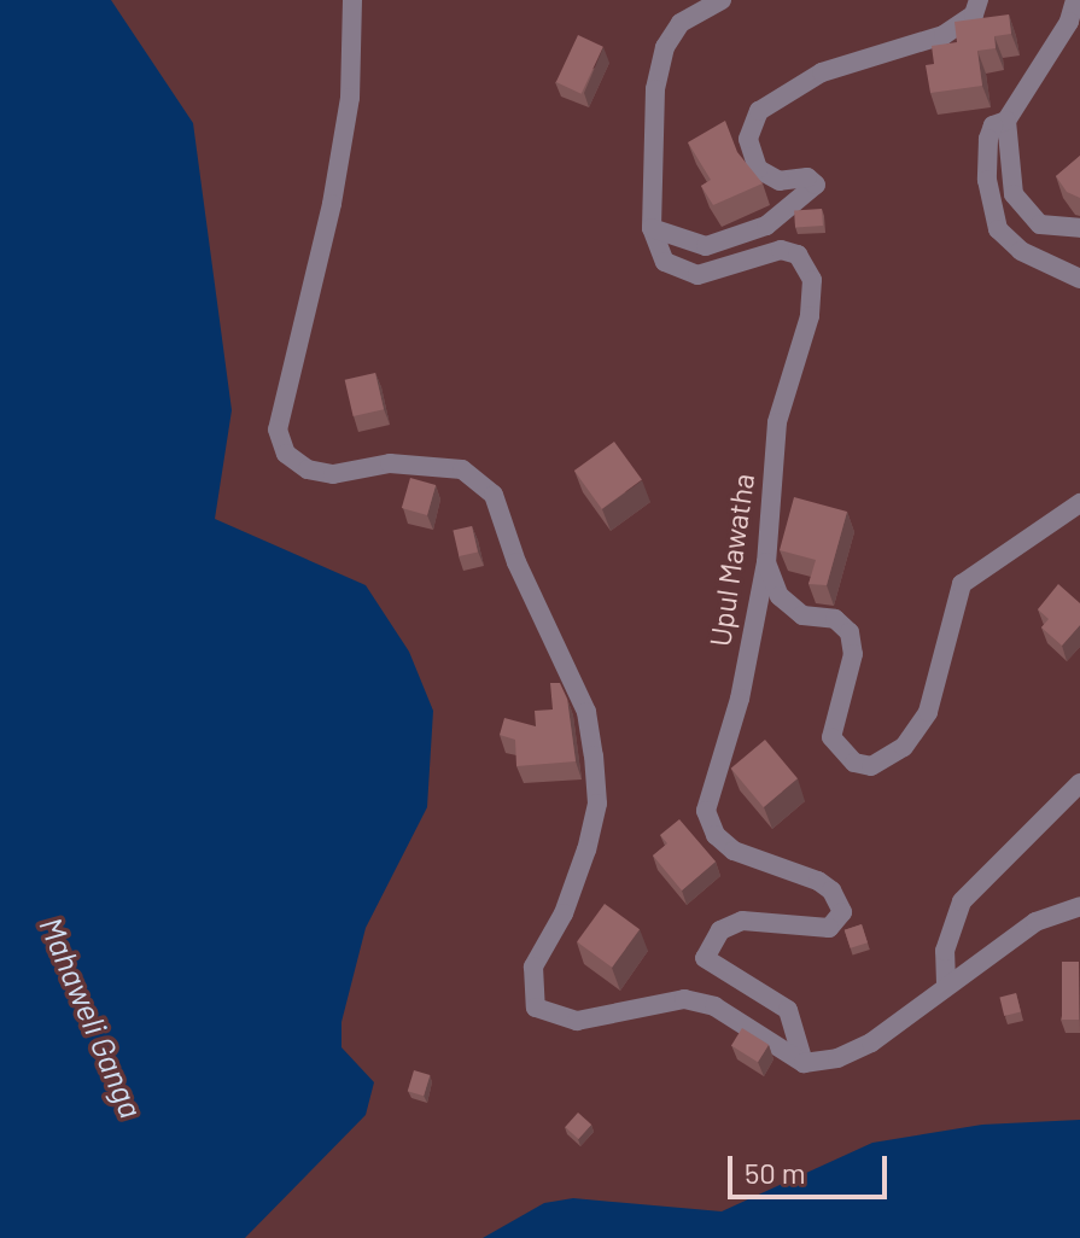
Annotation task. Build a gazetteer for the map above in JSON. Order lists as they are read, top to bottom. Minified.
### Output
{"streets":{"street":["Upul Mawatha"]},"water":["Mahaweli Ganga"],"scale_bar":"50 m"}
